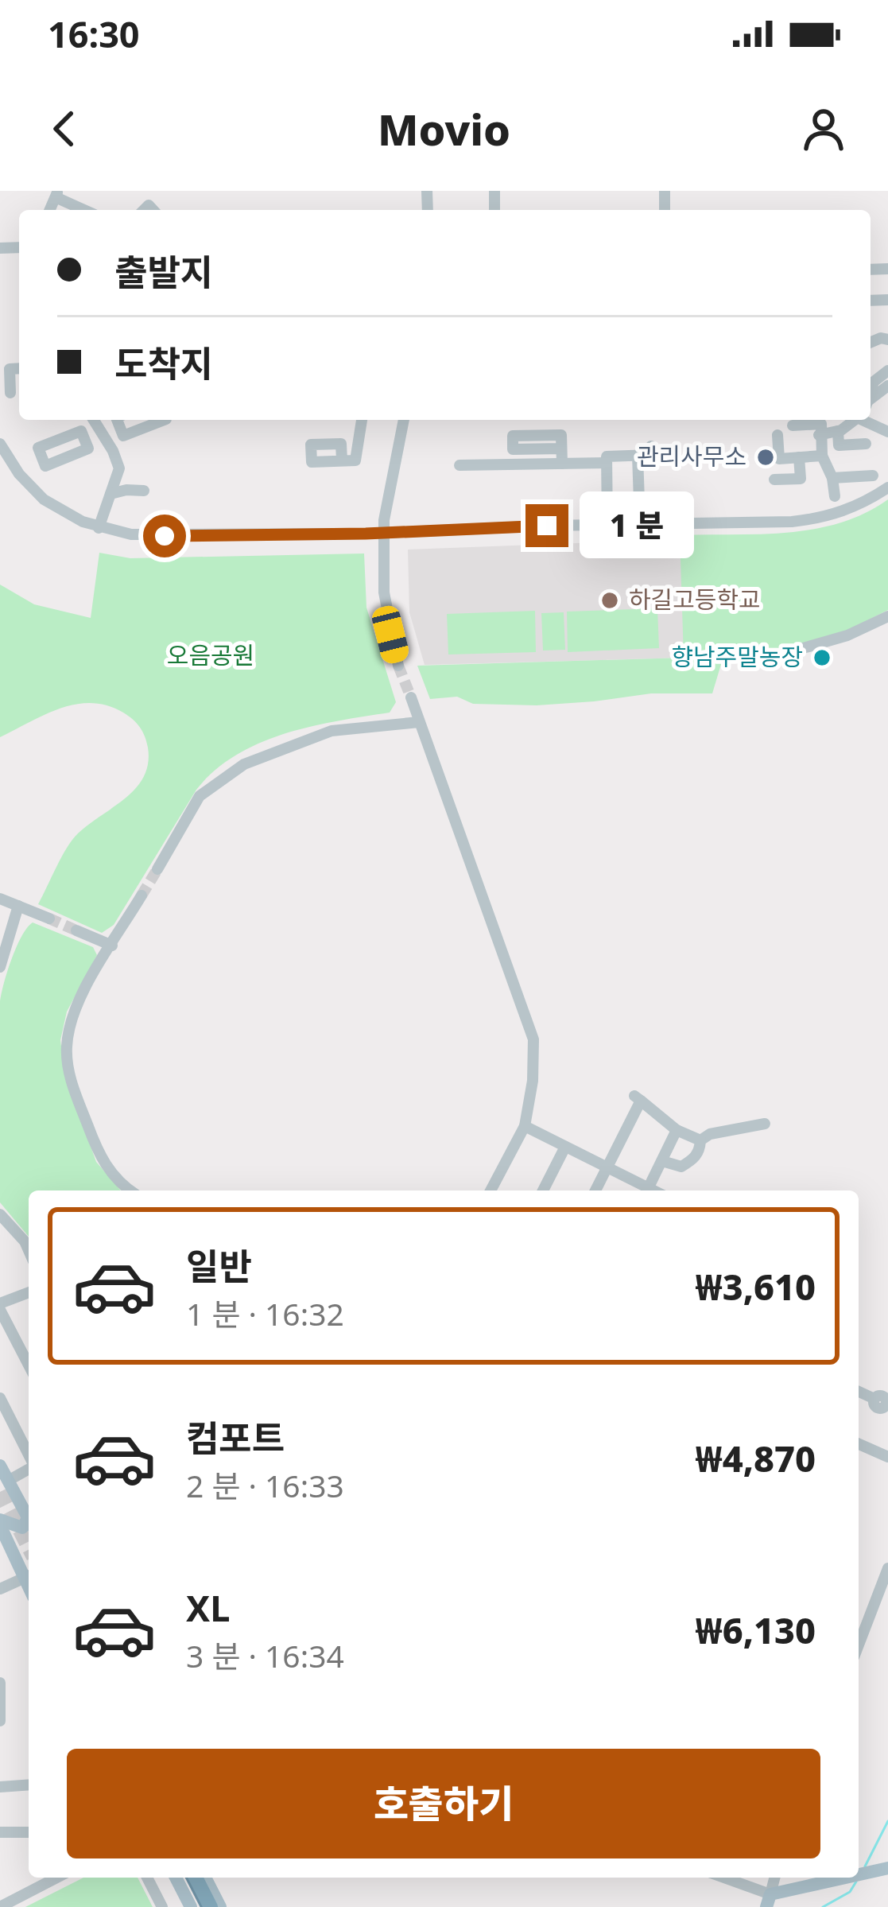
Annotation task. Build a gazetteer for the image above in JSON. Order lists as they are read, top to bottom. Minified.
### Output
{"parks":["오음공원"],"places":["관리사무소","하길고등학교","향남주말농장"],"page":{"status":"16:30","header":"Movio","banner":["출발지","도착지"],"bubble":"1 분","list":[{"name":"일반","note":"1 분 · 16:32","value":"₩3,610"},{"name":"컴포트","note":"2 분 · 16:33","value":"₩4,870"},{"name":"XL","note":"3 분 · 16:34","value":"₩6,130"}],"buttons":"호출하기"}}
